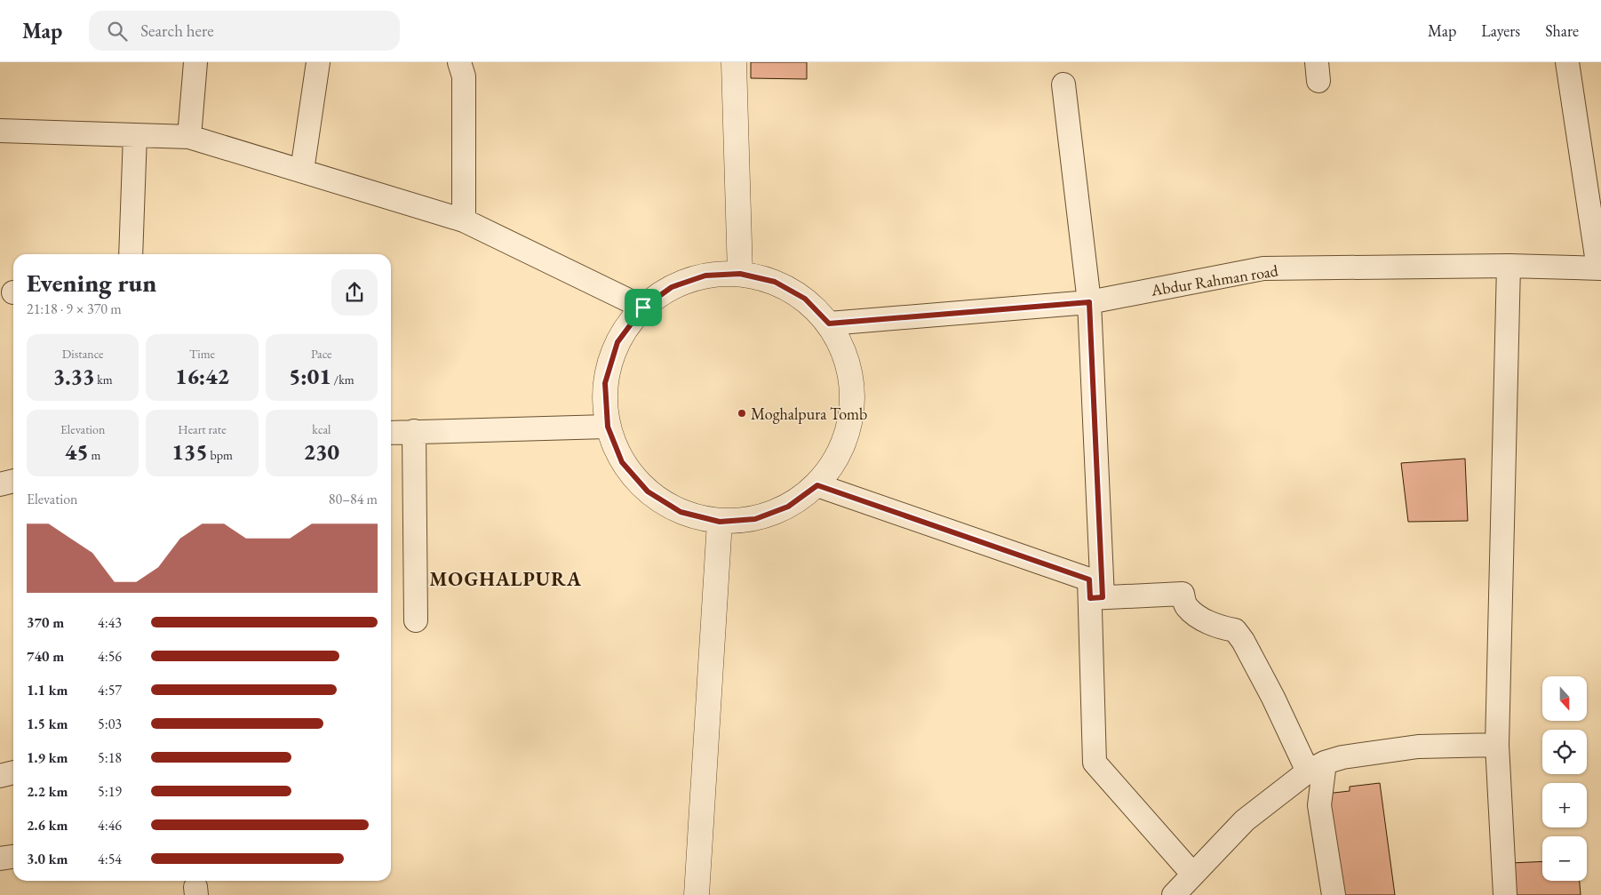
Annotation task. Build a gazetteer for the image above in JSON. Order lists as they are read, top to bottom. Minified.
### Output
{"streets":{"street":["Abdur Rahman road"]},"districts":["MOGHALPURA"],"places":["Moghalpura Tomb"],"north":"bottom","page":{"header":"Map","search":"Search here","nav":["Map","Layers","Share"],"heading":["Evening run","21:18 · 9 × 370 m"],"stats":[["Distance","3.33 km"],["Time","16:42"],["Pace","5:01 /km"],["Elevation","45 m"],["Heart rate","135 bpm"],["kcal","230"]],"chart":["Elevation","80–84 m"],"list":[{"name":"370 m","note":"4:43"},{"name":"740 m","note":"4:56"},{"name":"1.1 km","note":"4:57"},{"name":"1.5 km","note":"5:03"},{"name":"1.9 km","note":"5:18"},{"name":"2.2 km","note":"5:19"},{"name":"2.6 km","note":"4:46"},{"name":"3.0 km","note":"4:54"}],"map_buttons":["+","−"]}}
